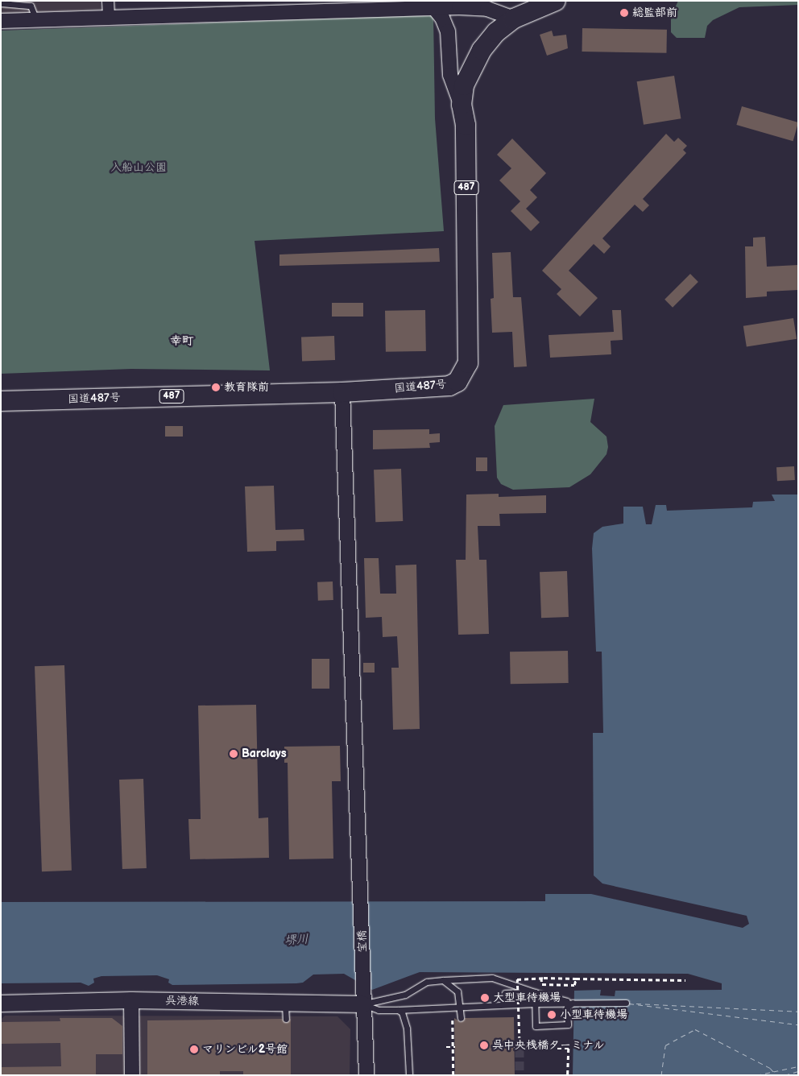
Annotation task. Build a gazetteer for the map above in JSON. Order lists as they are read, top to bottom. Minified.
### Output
{"streets":{"highway":["487","国道487号"],"main road":["呉港線"],"street":["宝橋"]},"crossings":[["国道487号","宝橋"],["宝橋","呉港線"]],"districts":["幸町"],"water":["堺川"],"parks":["入船山公園"],"places":["総監部前","教育隊前","Barclays","大型車待機場","小型車待機場","呉中央桟橋ターミナル","マリンビル2号館"]}
